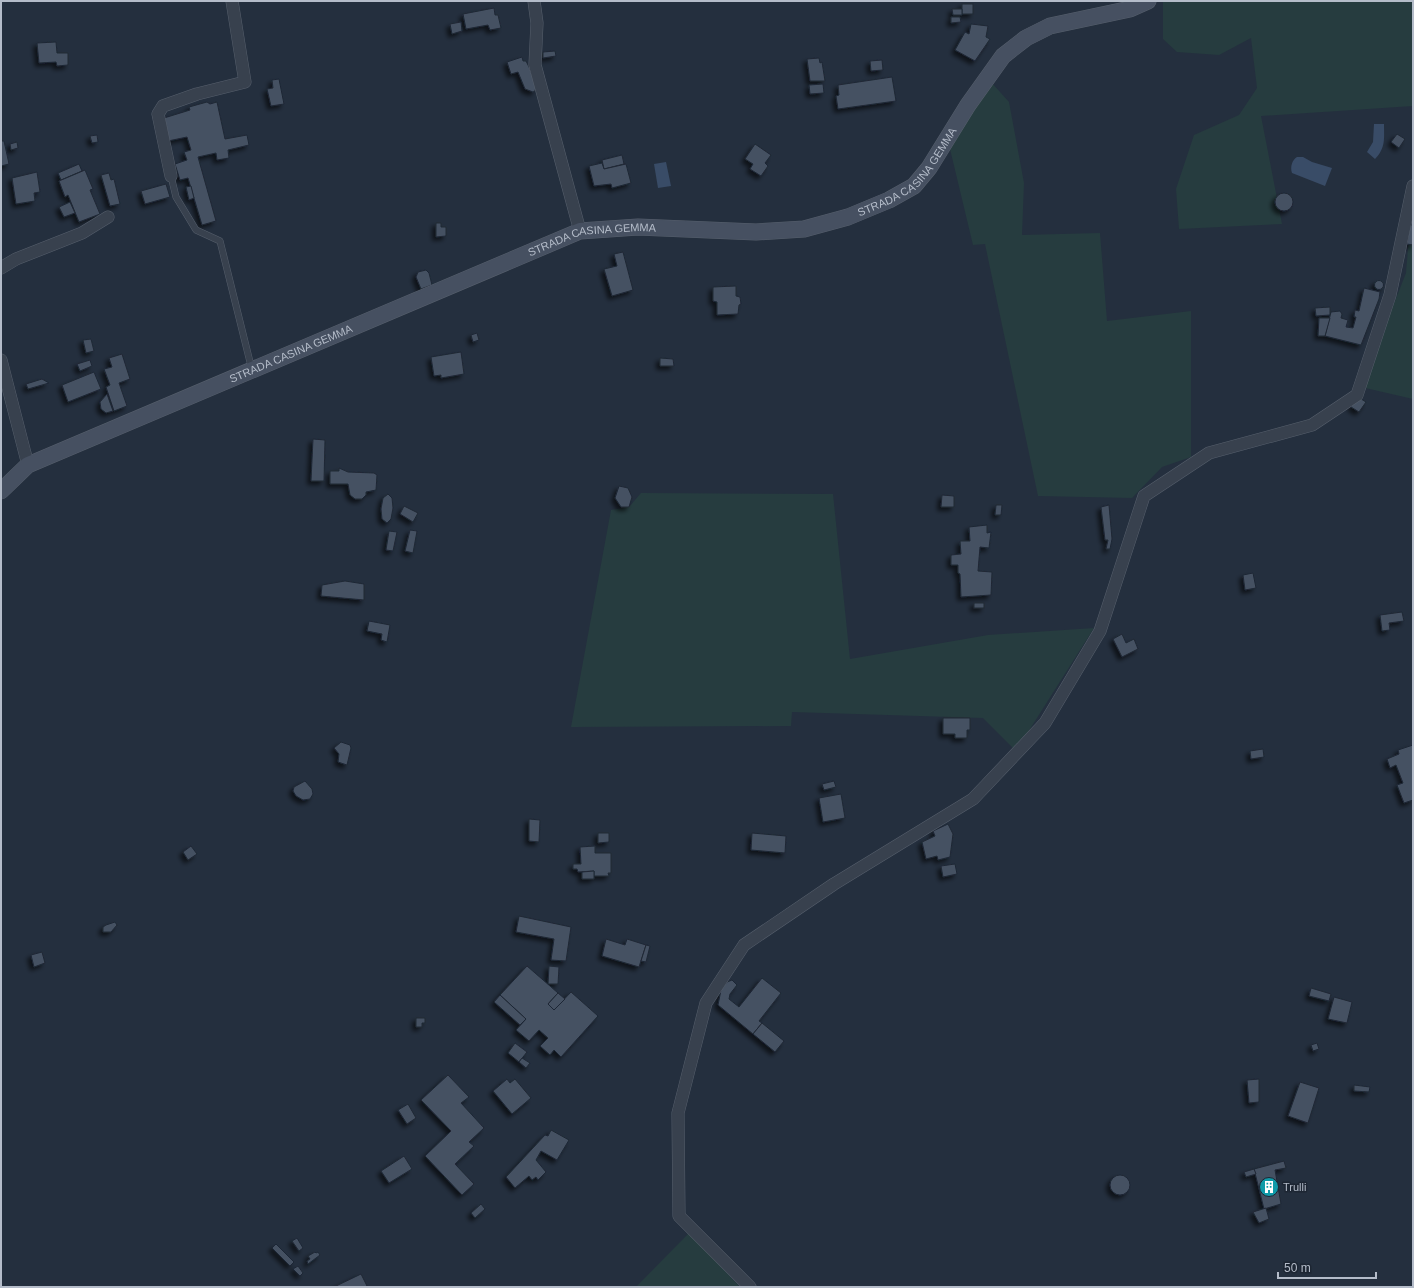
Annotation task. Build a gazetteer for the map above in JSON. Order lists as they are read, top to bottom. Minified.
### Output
{"streets":{"street":["STRADA CASINA GEMMA"]},"places":{"building":["Trulli"]},"scale_bar":"50 m"}
